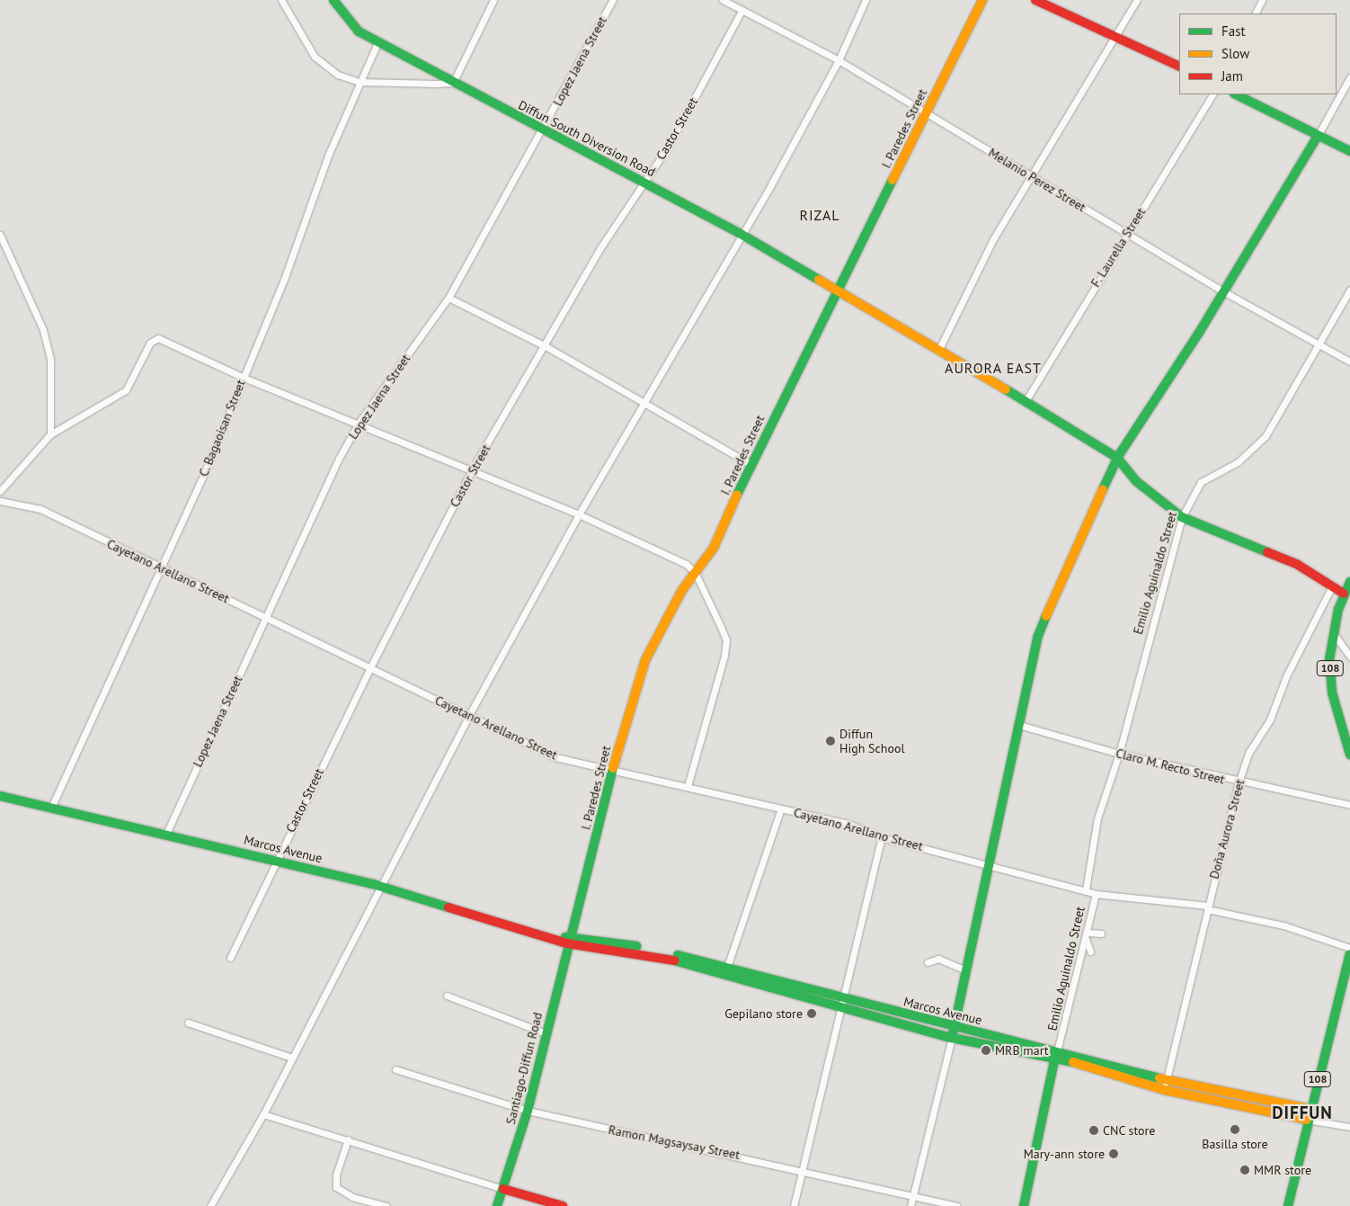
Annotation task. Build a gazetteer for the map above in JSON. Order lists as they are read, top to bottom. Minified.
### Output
{"streets":{"street":["Lopez Jaena Street","Castor Street","I. Paredes Street","Diffun South Diversion Road","Melanio Perez Street","F. Laurella Street","C. Bagaoisan Street","Cayetano Arellano Street","Emilio Aguinaldo Street","108","Claro M. Recto Street","Doña Aurora Street","Marcos Avenue","Santiago-Diffun Road","Ramon Magsaysay Street"]},"crossings":[["Lopez Jaena Street","Diffun South Diversion Road"],["Lopez Jaena Street","Cayetano Arellano Street"],["Lopez Jaena Street","Marcos Avenue"],["Castor Street","Diffun South Diversion Road"],["Castor Street","Melanio Perez Street"],["Castor Street","Cayetano Arellano Street"],["Castor Street","Marcos Avenue"],["I. Paredes Street","Diffun South Diversion Road"],["I. Paredes Street","Melanio Perez Street"],["I. Paredes Street","Cayetano Arellano Street"],["I. Paredes Street","Marcos Avenue"],["I. Paredes Street","Santiago-Diffun Road"],["Diffun South Diversion Road","F. Laurella Street"],["Diffun South Diversion Road","C. Bagaoisan Street"],["Diffun South Diversion Road","Emilio Aguinaldo Street"],["Diffun South Diversion Road","108"],["Diffun South Diversion Road","Doña Aurora Street"],["Melanio Perez Street","F. Laurella Street"],["Melanio Perez Street","Emilio Aguinaldo Street"],["C. Bagaoisan Street","Cayetano Arellano Street"],["C. Bagaoisan Street","Marcos Avenue"],["Cayetano Arellano Street","Emilio Aguinaldo Street"],["Cayetano Arellano Street","Doña Aurora Street"],["Emilio Aguinaldo Street","Claro M. Recto Street"],["Emilio Aguinaldo Street","Marcos Avenue"],["108","Marcos Avenue"],["Claro M. Recto Street","Doña Aurora Street"],["Doña Aurora Street","Marcos Avenue"],["Marcos Avenue","Santiago-Diffun Road"],["Santiago-Diffun Road","Ramon Magsaysay Street"]],"districts":["RIZAL","AURORA EAST","DIFFUN"],"places":["Diffun High School","Gepilano store","MRB mart","Basilla store","CNC store","Mary-ann store","MMR store"],"legend":["Fast","Slow","Jam"]}
